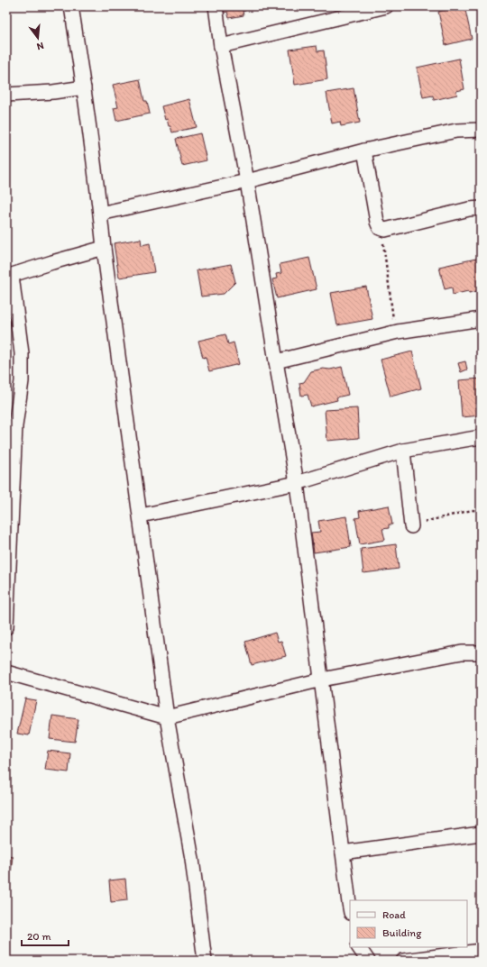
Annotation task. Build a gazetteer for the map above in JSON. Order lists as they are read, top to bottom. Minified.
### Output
{"legend":["Road","Building"],"scale_bar":"20 m","north":"bottom"}
